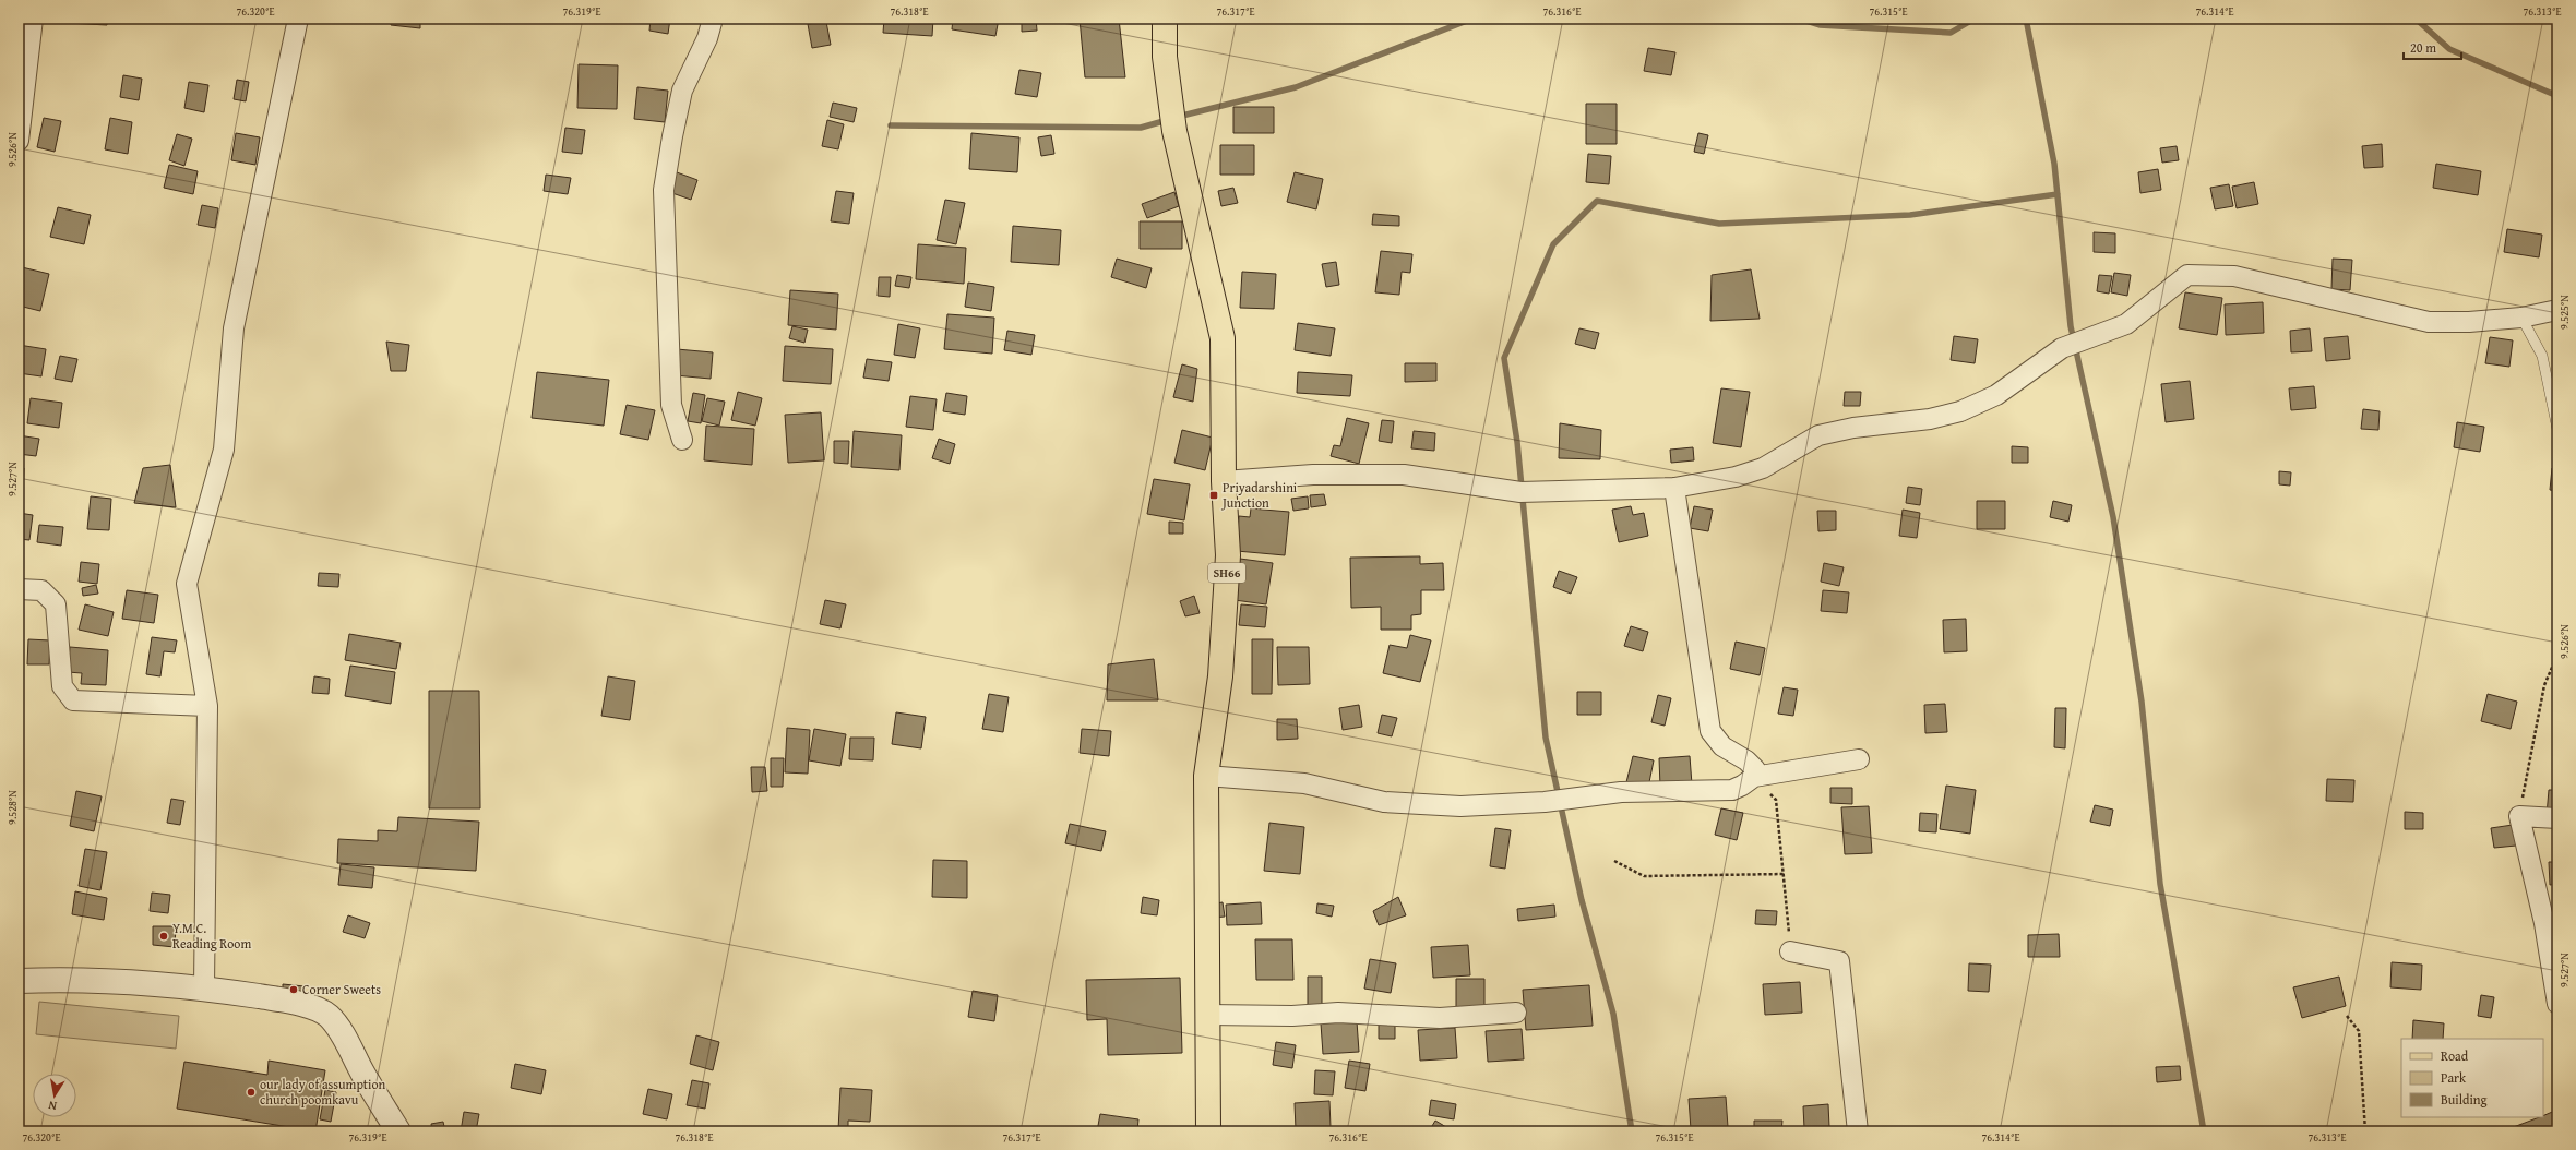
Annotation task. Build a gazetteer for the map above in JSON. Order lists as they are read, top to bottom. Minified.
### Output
{"streets":{"main road":["SH66"]},"places":{"transit":["Priyadarshini Junction"],"other":["Y.M.C. Reading Room","Corner Sweets","our lady of assumption church poomkavu"]},"legend":["Road","Park","Building"],"scale_bar":"20 m","north":"bottom","coordinates":["76.320°E","76.319°E","76.318°E","76.317°E","76.316°E","76.315°E","76.314°E","76.313°E","9.526°N","9.525°N","9.527°N","9.528°N"]}
